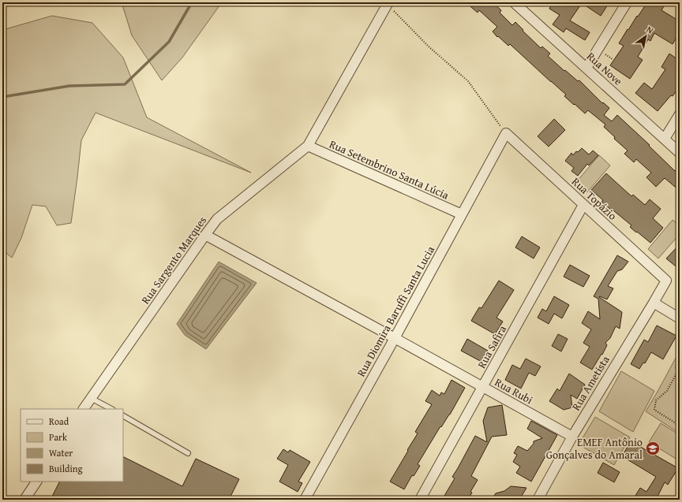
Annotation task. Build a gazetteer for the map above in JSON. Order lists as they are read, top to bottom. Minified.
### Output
{"streets":{"street":["Rua Nove","Rua Setembrino Santa Lúcia","Rua Topázio","Rua Sargento Marques","Rua Diomira Baruffi Santa Lucia","Rua Safira","Rua Ametista","Rua Rubi"]},"crossings":[["Rua Setembrino Santa Lúcia","Rua Sargento Marques"],["Rua Setembrino Santa Lúcia","Rua Diomira Baruffi Santa Lucia"],["Rua Topázio","Rua Diomira Baruffi Santa Lucia"],["Rua Topázio","Rua Safira"],["Rua Topázio","Rua Ametista"],["Rua Sargento Marques","Rua Rubi"],["Rua Diomira Baruffi Santa Lucia","Rua Rubi"],["Rua Safira","Rua Rubi"],["Rua Ametista","Rua Rubi"]],"places":{"school or university":["EMEF Antônio Gonçalves do Amaral"]},"legend":["Road","Park","Water","Building"],"north":"top right"}
